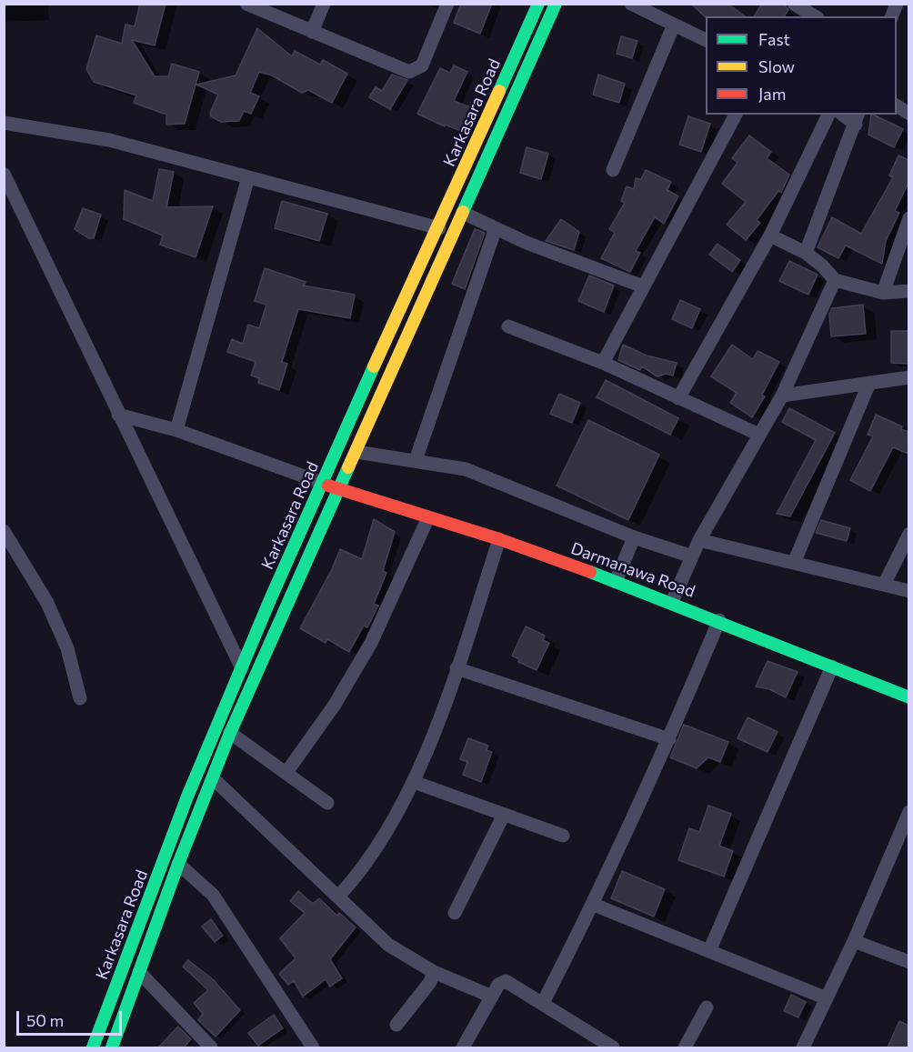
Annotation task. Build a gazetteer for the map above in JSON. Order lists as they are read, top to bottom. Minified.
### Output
{"streets":{"main road":["Karkasara Road","Darmanawa Road"]},"crossings":[["Karkasara Road","Darmanawa Road"]],"legend":["Fast","Slow","Jam"],"scale_bar":"50 m"}
